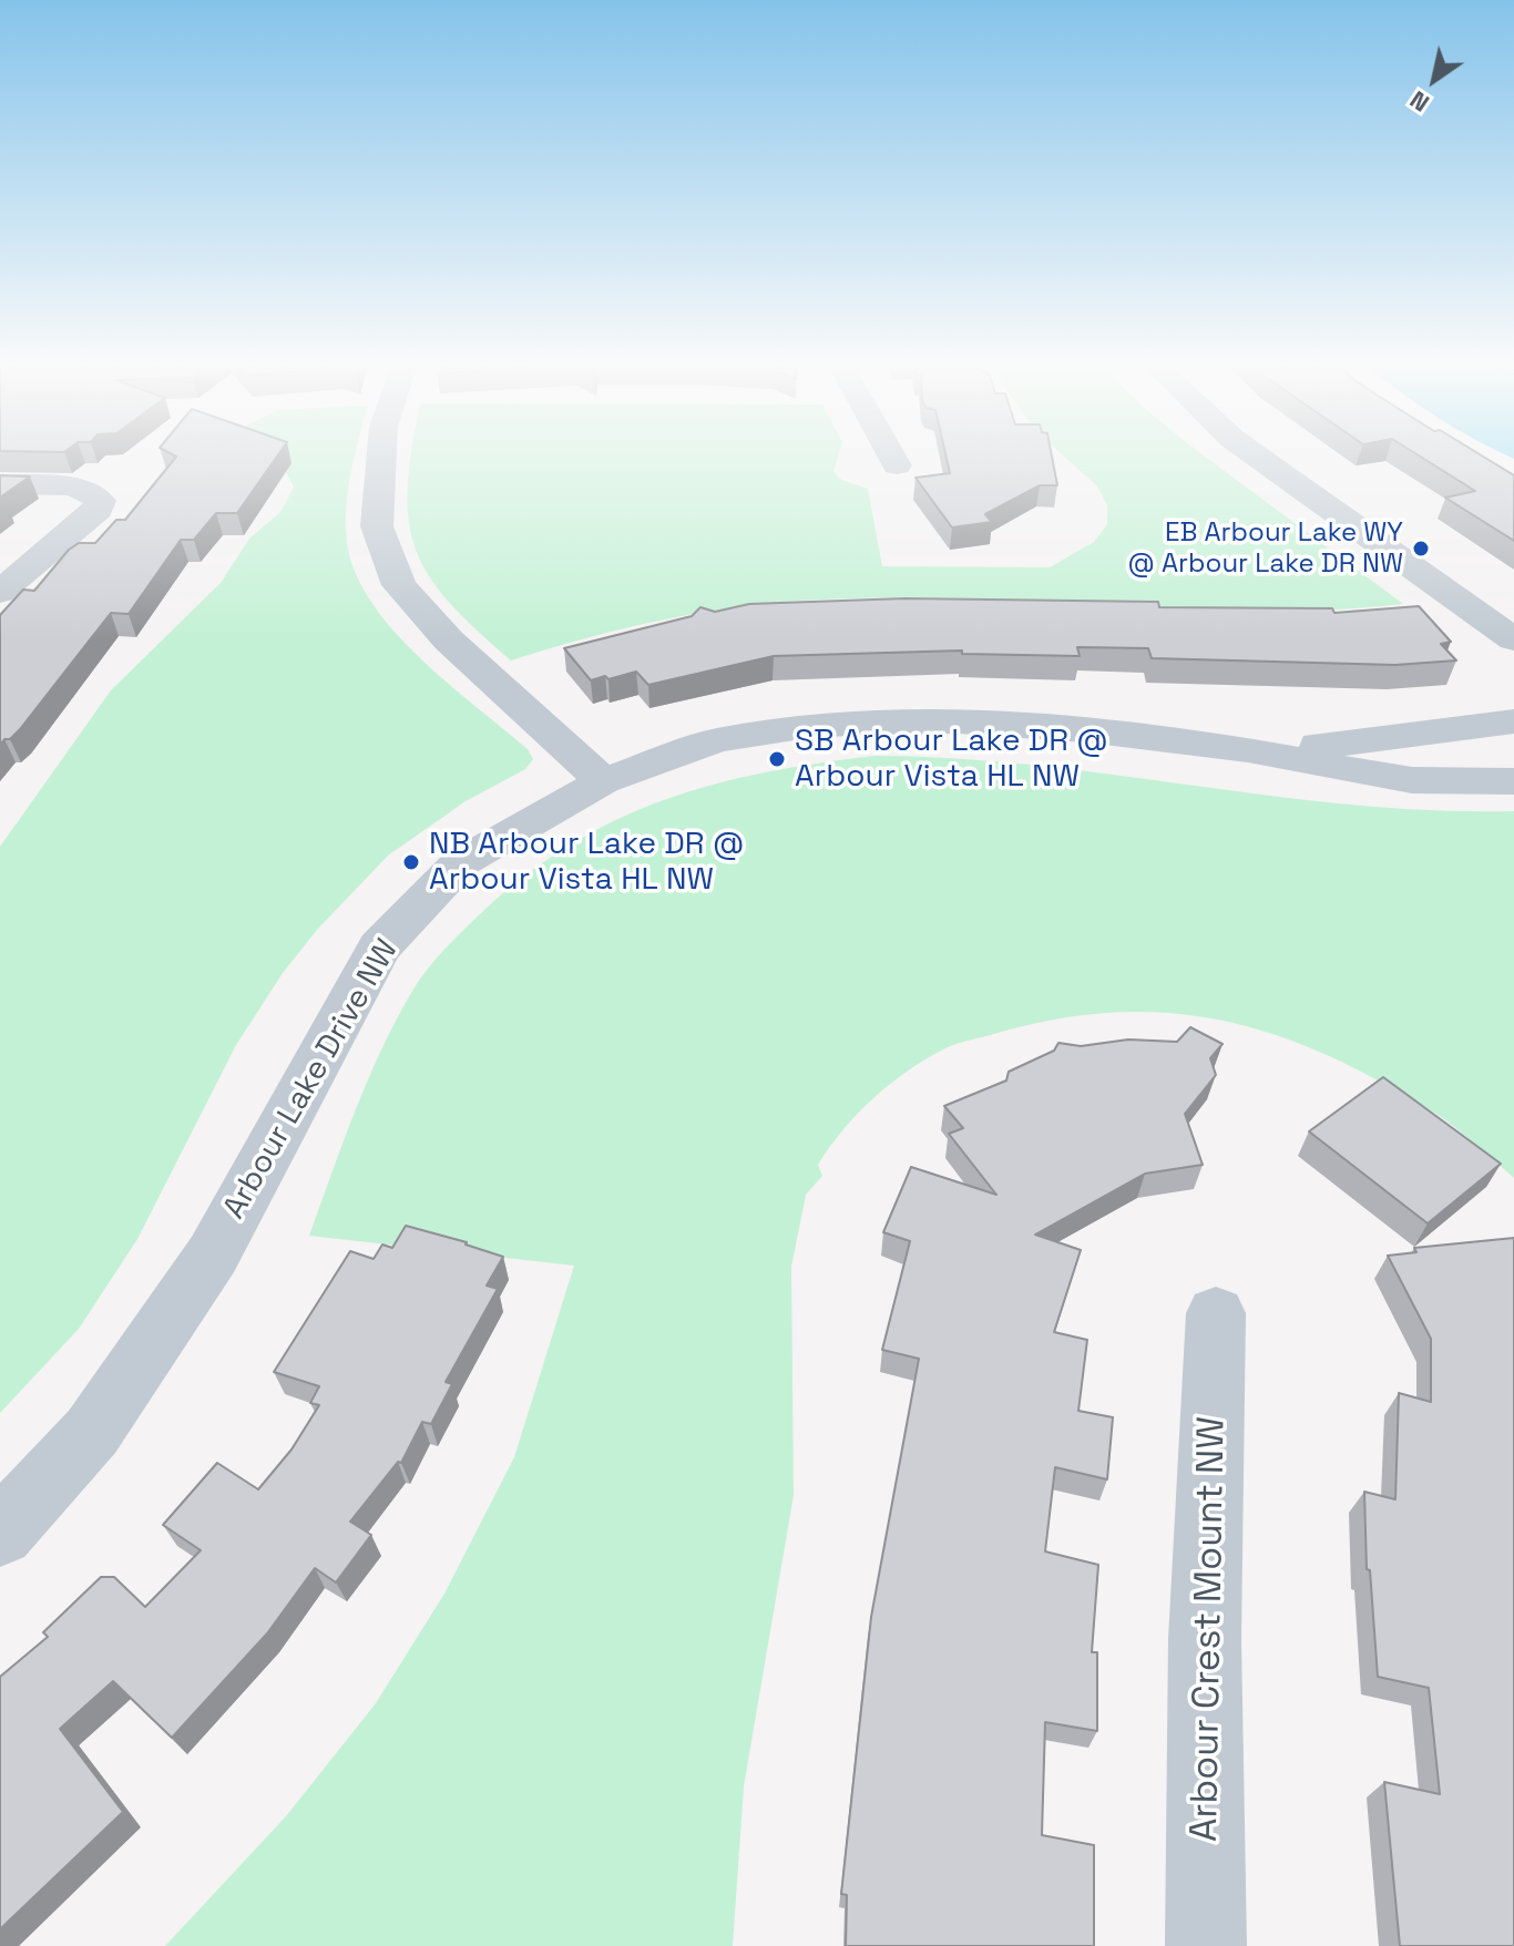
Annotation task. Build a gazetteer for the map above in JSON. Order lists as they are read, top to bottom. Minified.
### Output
{"streets":{"street":["Arbour Lake Drive NW","Arbour Crest Mount NW"]},"places":["EB Arbour Lake WY @ Arbour Lake DR NW","SB Arbour Lake DR @ Arbour Vista HL NW","NB Arbour Lake DR @ Arbour Vista HL NW"],"north":"bottom left"}
